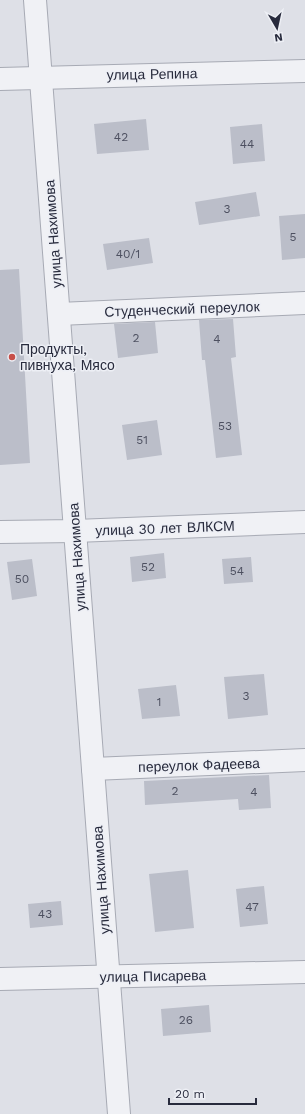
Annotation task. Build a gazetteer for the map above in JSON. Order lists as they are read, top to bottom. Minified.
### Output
{"streets":{"street":["улица Репина","улица Нахимова","Студенческий переулок","улица 30 лет ВЛКСМ","переулок Фадеева","улица Писарева"]},"crossings":[["улица Репина","улица Нахимова"],["улица Нахимова","Студенческий переулок"],["улица Нахимова","улица 30 лет ВЛКСМ"],["улица Нахимова","переулок Фадеева"],["улица Нахимова","улица Писарева"]],"places":["Продукты, пивнуха, Мясо"],"house_numbers":["42","44","3","5","40/1","2","4","53","51","52","54","50","3","1","2","4","47","43","26"],"scale_bar":"20 m","north":"bottom"}
